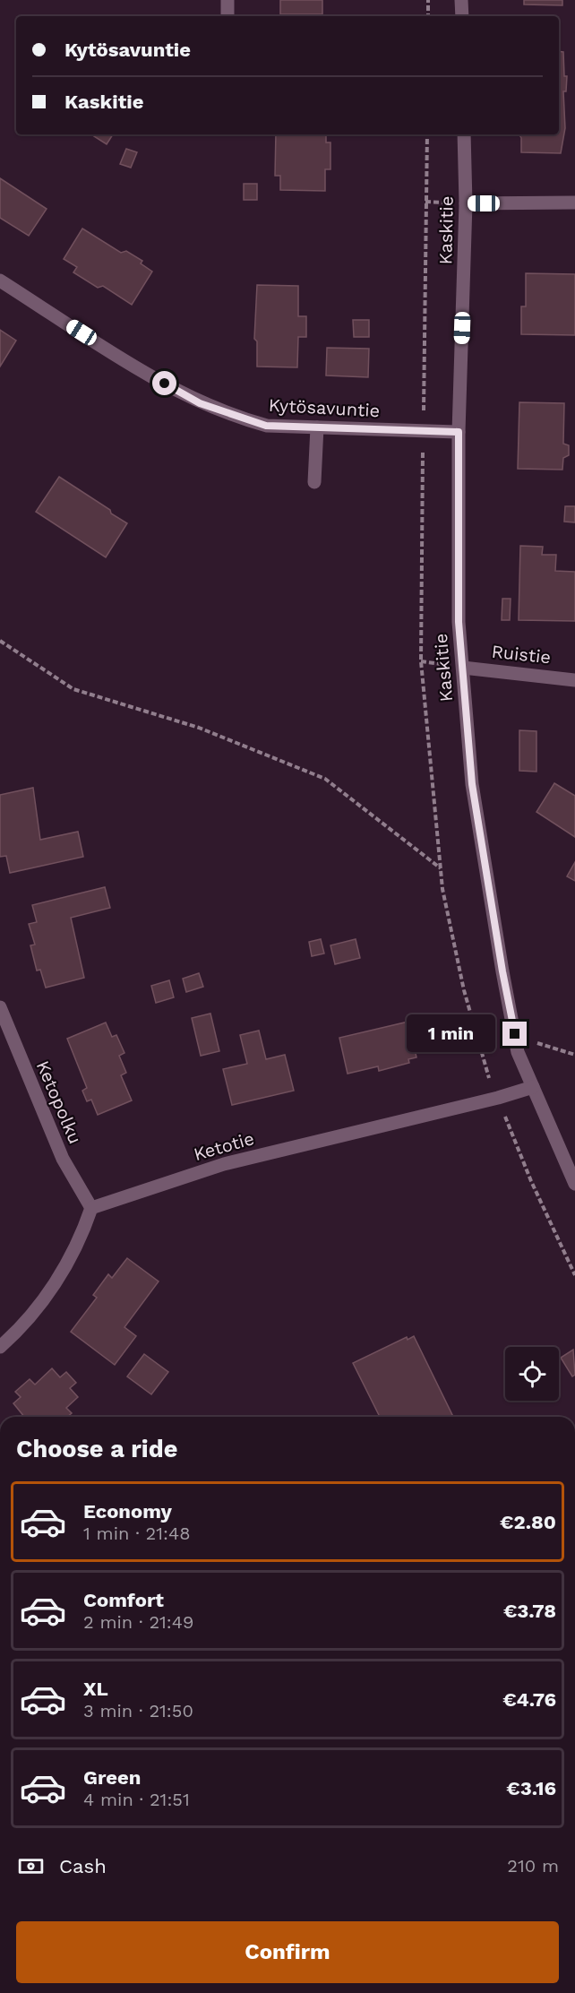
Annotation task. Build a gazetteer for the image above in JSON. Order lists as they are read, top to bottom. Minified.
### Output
{"streets":{"street":["Kaskitie","Kytösavuntie","Ruistie","Ketopolku","Ketotie"]},"crossings":[["Kaskitie","Kytösavuntie"],["Kaskitie","Ruistie"],["Kaskitie","Ketotie"],["Ketopolku","Ketotie"]],"page":{"banner":["Kytösavuntie","Kaskitie"],"bubble":"1 min","heading":"Choose a ride","list":[{"name":"Economy","note":"1 min · 21:48","value":"€2.80"},{"name":"Comfort","note":"2 min · 21:49","value":"€3.78"},{"name":"XL","note":"3 min · 21:50","value":"€4.76"},{"name":"Green","note":"4 min · 21:51","value":"€3.16"}],"pay":["Cash","210 m"],"buttons":"Confirm"}}
